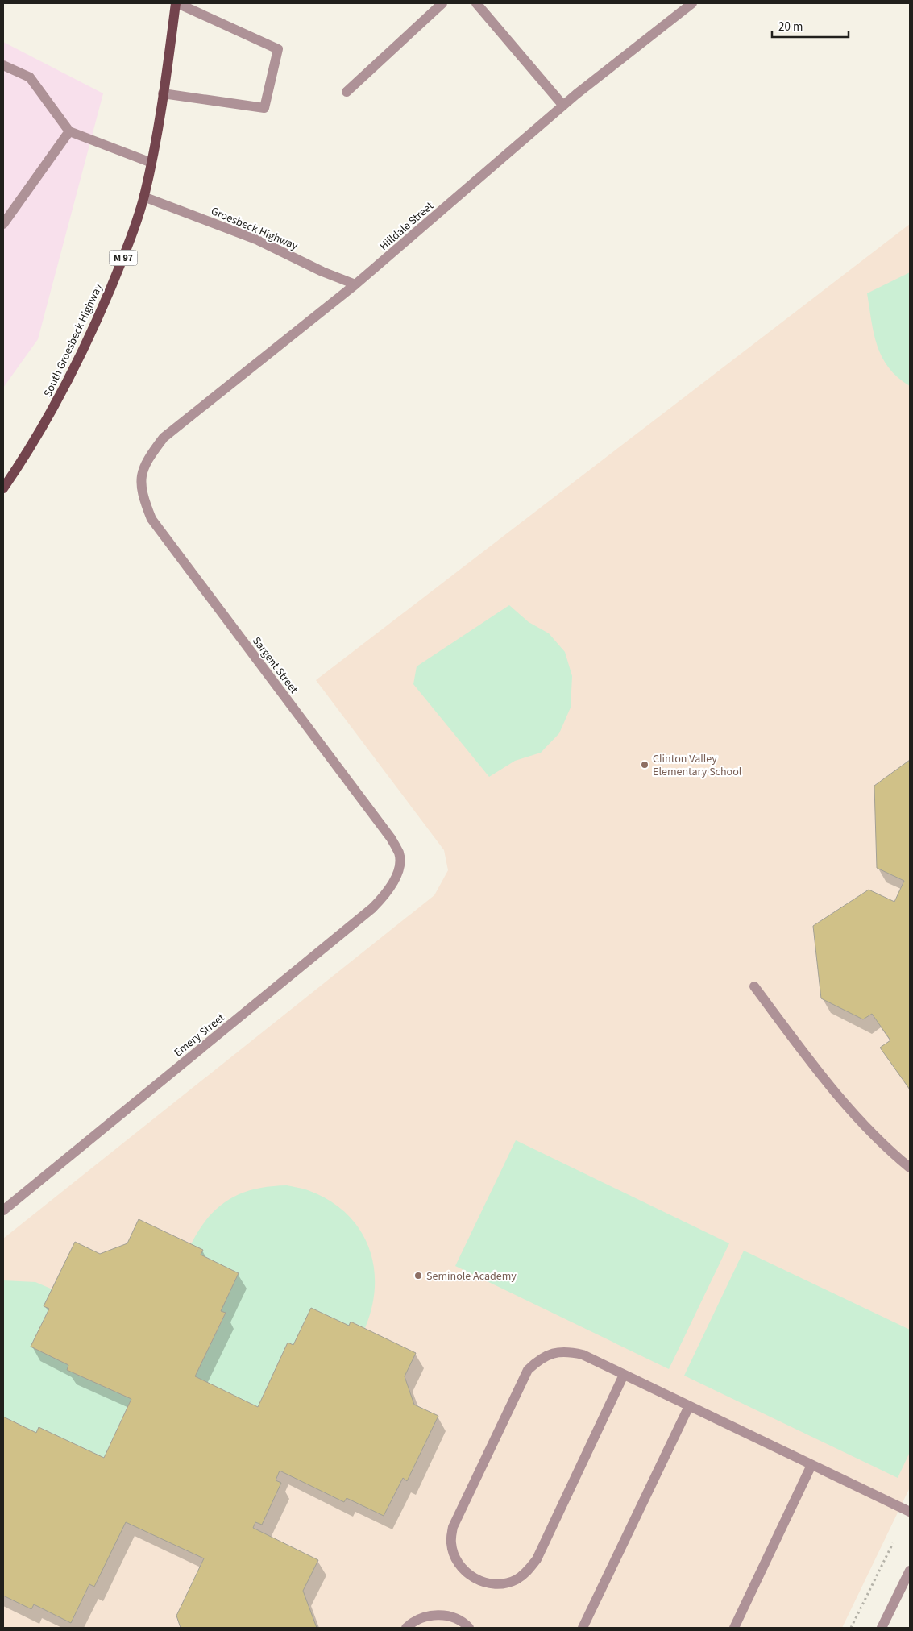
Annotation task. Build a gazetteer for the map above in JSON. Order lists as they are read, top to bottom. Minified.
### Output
{"streets":{"main road":["M 97","South Groesbeck Highway"],"street":["Hilldale Street","Groesbeck Highway","Sargent Street","Emery Street"]},"crossings":[["Hilldale Street","Groesbeck Highway"],["Hilldale Street","Sargent Street"],["Groesbeck Highway","South Groesbeck Highway"],["Sargent Street","Emery Street"]],"places":["Clinton Valley Elementary School","Seminole Academy"],"scale_bar":"20 m"}
